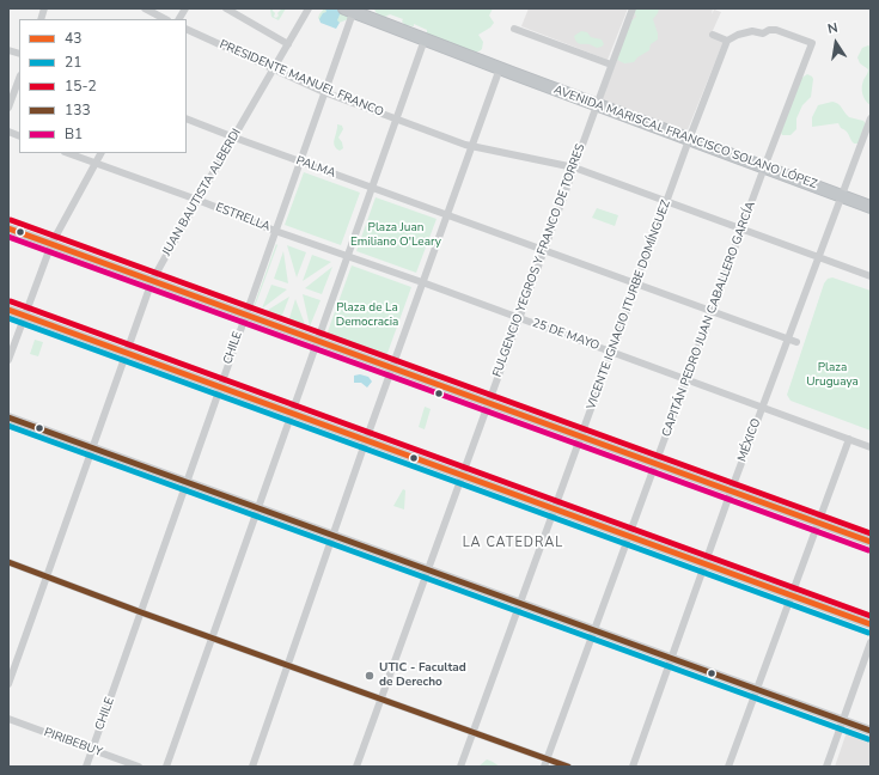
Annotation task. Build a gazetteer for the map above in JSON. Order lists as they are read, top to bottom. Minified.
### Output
{"streets":{"highway":["AVENIDA MARISCAL FRANCISCO SOLANO LÓPEZ"],"street":["PRESIDENTE MANUEL FRANCO","PALMA","JUAN BAUTISTA ALBERDI","ESTRELLA","FULGENCIO YEGROS Y FRANCO DE TORRES","VICENTE IGNACIO ITURBE DOMÍNGUEZ","CAPITÁN PEDRO JUAN CABALLERO GARCÍA","25 DE MAYO","CHILE","MÉXICO","PIRIBEBUY"]},"crossings":[["PRESIDENTE MANUEL FRANCO","JUAN BAUTISTA ALBERDI"],["PRESIDENTE MANUEL FRANCO","FULGENCIO YEGROS Y FRANCO DE TORRES"],["PRESIDENTE MANUEL FRANCO","VICENTE IGNACIO ITURBE DOMÍNGUEZ"],["PRESIDENTE MANUEL FRANCO","CAPITÁN PEDRO JUAN CABALLERO GARCÍA"],["PRESIDENTE MANUEL FRANCO","CHILE"],["PRESIDENTE MANUEL FRANCO","MÉXICO"],["AVENIDA MARISCAL FRANCISCO SOLANO LÓPEZ","FULGENCIO YEGROS Y FRANCO DE TORRES"],["AVENIDA MARISCAL FRANCISCO SOLANO LÓPEZ","VICENTE IGNACIO ITURBE DOMÍNGUEZ"],["AVENIDA MARISCAL FRANCISCO SOLANO LÓPEZ","CAPITÁN PEDRO JUAN CABALLERO GARCÍA"],["AVENIDA MARISCAL FRANCISCO SOLANO LÓPEZ","CHILE"],["AVENIDA MARISCAL FRANCISCO SOLANO LÓPEZ","MÉXICO"],["PALMA","JUAN BAUTISTA ALBERDI"],["PALMA","FULGENCIO YEGROS Y FRANCO DE TORRES"],["PALMA","VICENTE IGNACIO ITURBE DOMÍNGUEZ"],["PALMA","CAPITÁN PEDRO JUAN CABALLERO GARCÍA"],["PALMA","CHILE"],["PALMA","MÉXICO"],["JUAN BAUTISTA ALBERDI","ESTRELLA"],["ESTRELLA","25 DE MAYO"],["ESTRELLA","CHILE"],["FULGENCIO YEGROS Y FRANCO DE TORRES","25 DE MAYO"],["VICENTE IGNACIO ITURBE DOMÍNGUEZ","CAPITÁN PEDRO JUAN CABALLERO GARCÍA"],["VICENTE IGNACIO ITURBE DOMÍNGUEZ","25 DE MAYO"],["CAPITÁN PEDRO JUAN CABALLERO GARCÍA","25 DE MAYO"],["25 DE MAYO","MÉXICO"],["CHILE","PIRIBEBUY"]],"districts":["LA CATEDRAL"],"parks":["Plaza Juan Emiliano O'Leary","Plaza de La Democracia","Plaza Uruguaya"],"places":["UTIC - Facultad de Derecho"],"lines":["transit line 15-2","transit line 43","transit line B1","transit line 21","transit line 133"],"legend":["43","21","15-2","133","B1"],"north":"top"}
